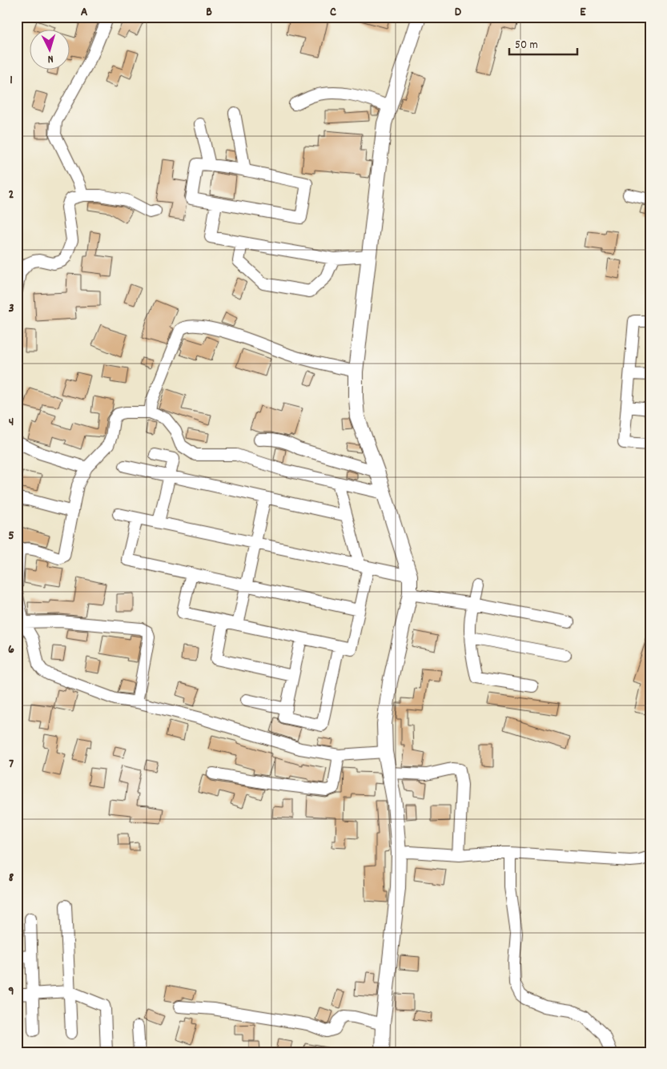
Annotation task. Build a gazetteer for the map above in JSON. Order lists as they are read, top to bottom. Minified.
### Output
{"scale_bar":"50 m","north":"bottom","grid":{"columns":["A","B","C","D","E"],"rows":["1","2","3","4","5","6","7","8","9"]}}
